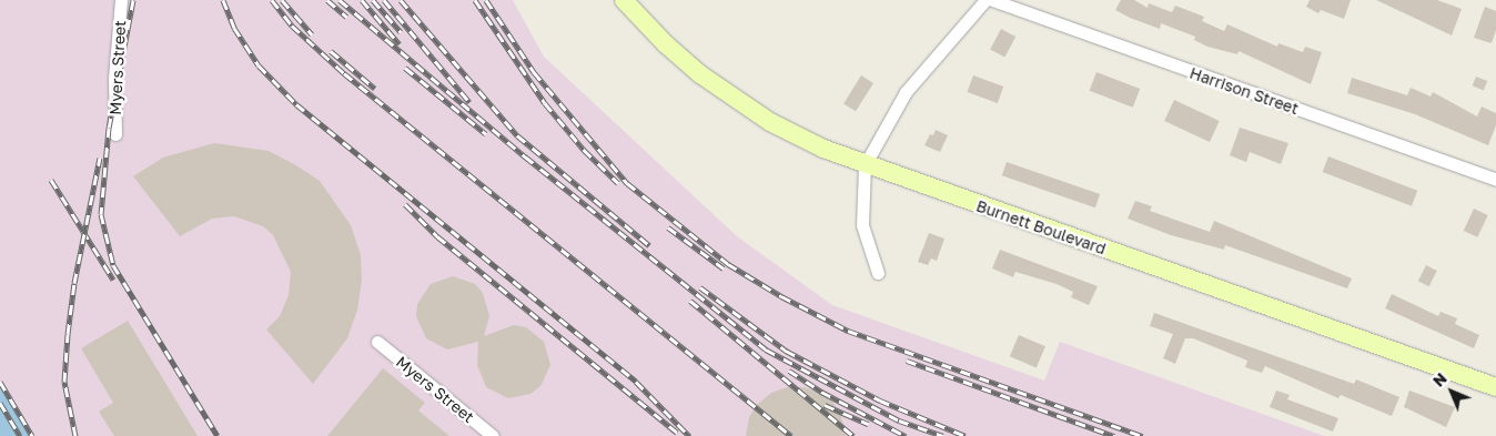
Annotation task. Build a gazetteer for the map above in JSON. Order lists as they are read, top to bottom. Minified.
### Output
{"streets":{"main road":["Burnett Boulevard"],"street":["Myers Street","Harrison Street"]},"north":"top left"}
